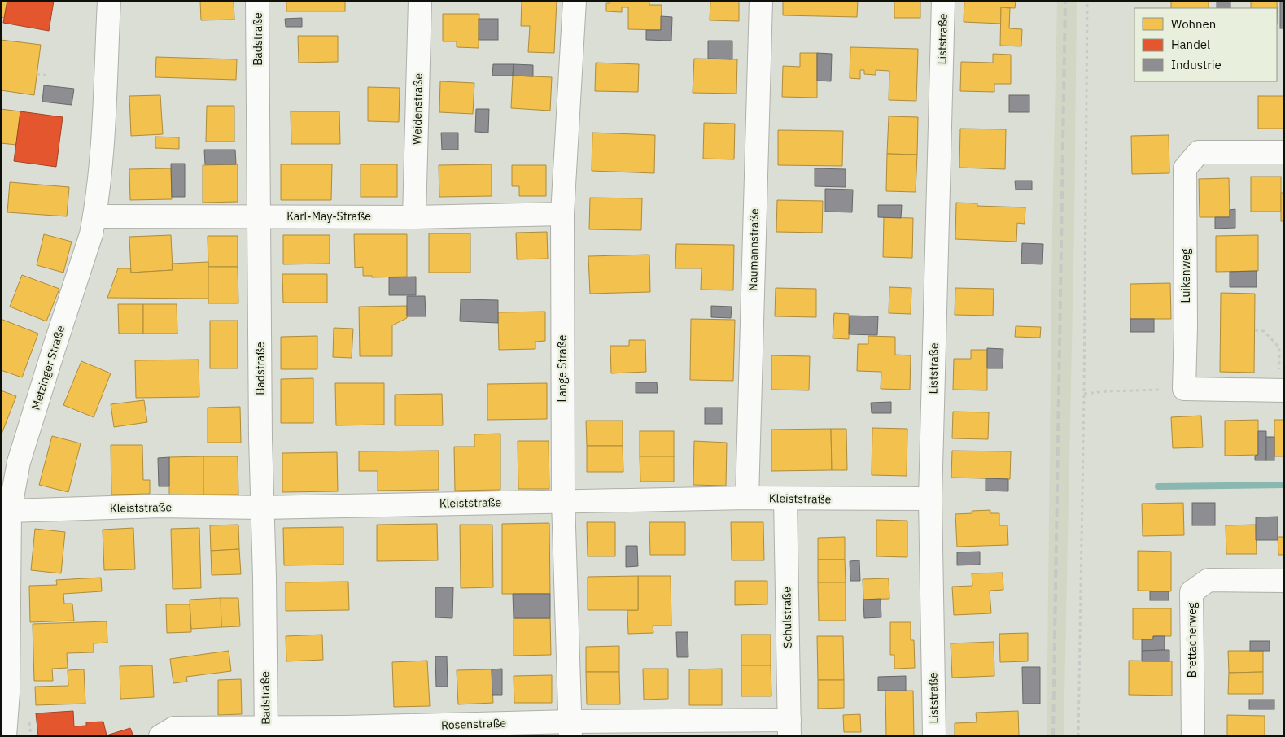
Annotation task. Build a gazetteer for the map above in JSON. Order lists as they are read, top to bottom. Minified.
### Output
{"streets":{"street":["Badstraße","Liststraße","Weidenstraße","Karl-May-Straße","Naumannstraße","Luikenweg","Metzinger Straße","Lange Straße","Kleiststraße","Schulstraße","Brettacherweg","Rosenstraße"]},"crossings":[["Badstraße","Karl-May-Straße"],["Badstraße","Kleiststraße"],["Badstraße","Rosenstraße"],["Liststraße","Kleiststraße"],["Weidenstraße","Karl-May-Straße"],["Karl-May-Straße","Metzinger Straße"],["Karl-May-Straße","Lange Straße"],["Naumannstraße","Kleiststraße"],["Metzinger Straße","Kleiststraße"],["Lange Straße","Kleiststraße"],["Lange Straße","Rosenstraße"],["Kleiststraße","Schulstraße"],["Schulstraße","Rosenstraße"]],"legend":["Wohnen","Handel","Industrie"]}
